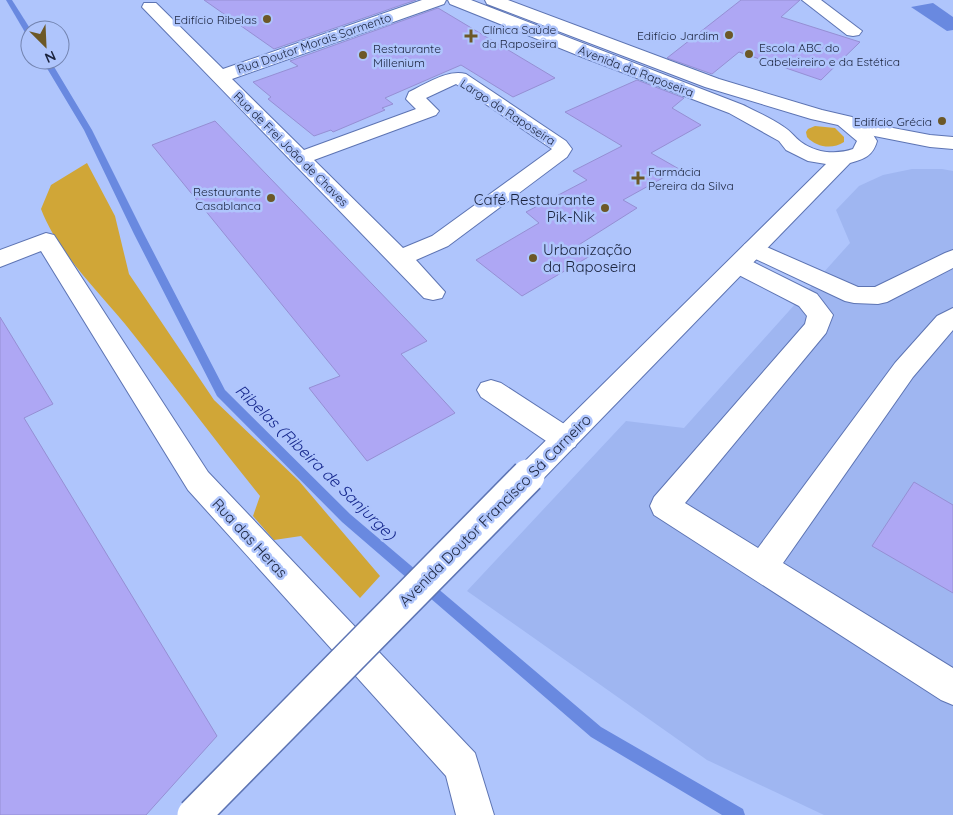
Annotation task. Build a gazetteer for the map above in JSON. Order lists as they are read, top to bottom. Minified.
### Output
{"streets":{"main road":["Rua Doutor Morais Sarmento","Avenida da Raposeira","Largo da Raposeira","Rua de Frei João de Chaves","Avenida Doutor Francisco Sá Carneiro","Rua das Heras"]},"crossings":[["Rua Doutor Morais Sarmento","Rua de Frei João de Chaves"],["Avenida da Raposeira","Avenida Doutor Francisco Sá Carneiro"],["Largo da Raposeira","Rua de Frei João de Chaves"]],"water":["Ribelas (Ribeira de Sanjurge)"],"places":{"other":["Edifício Ribelas","Edifício Jardim","Escola ABC do Cabeleireiro e da Estética","Restaurante Millenium","Edifício Grécia","Restaurante Casablanca","Café Restaurante Pik-Nik","Urbanização da Raposeira"],"health":["Clínica Saúde da Raposeira","Farmácia Pereira da Silva"]},"north":"bottom right"}
